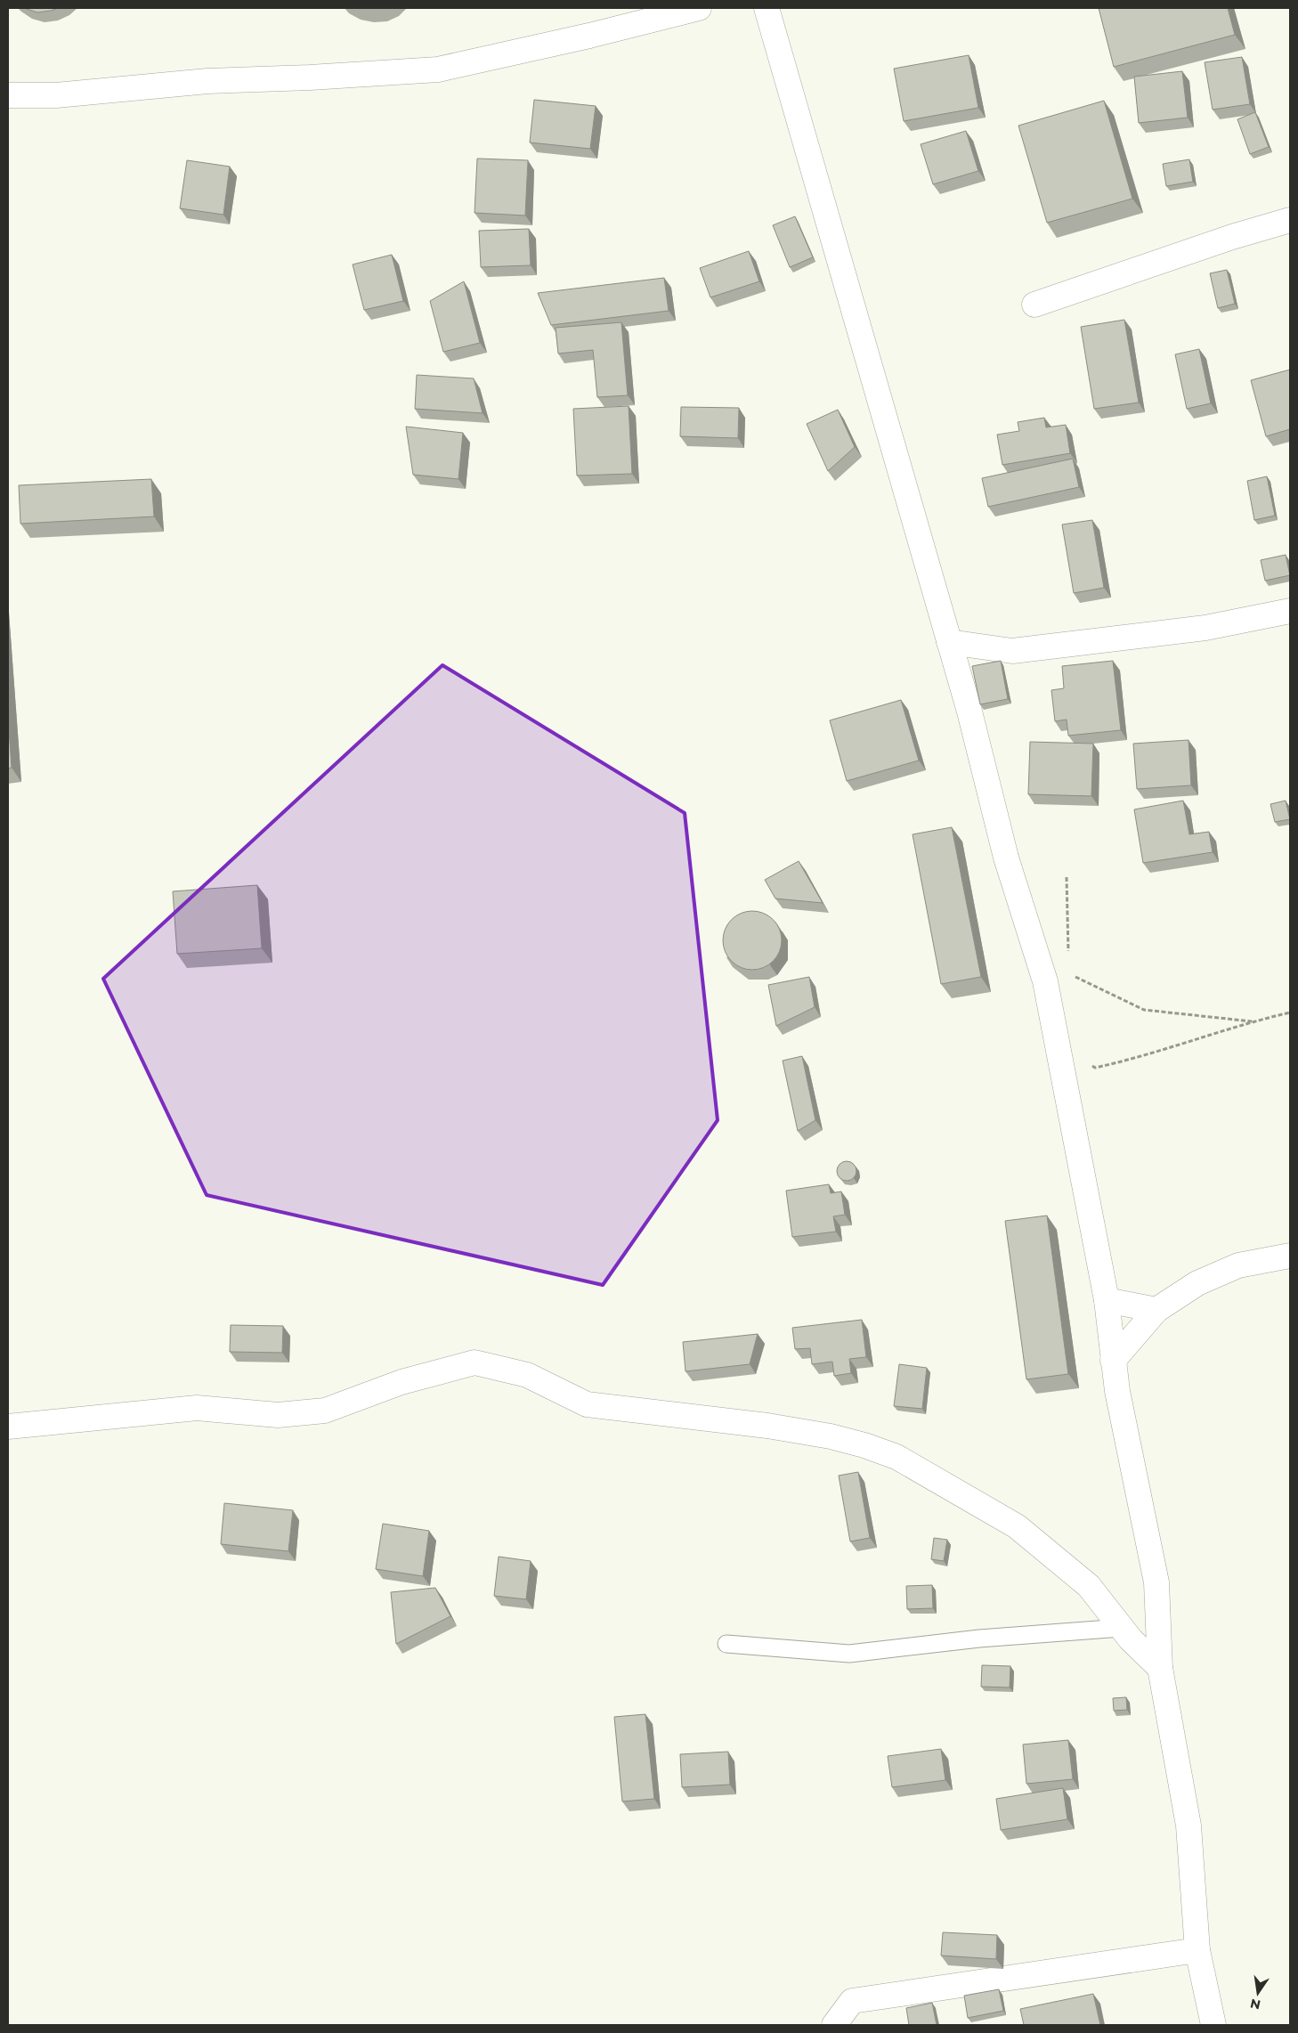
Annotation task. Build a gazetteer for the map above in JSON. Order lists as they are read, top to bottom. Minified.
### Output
{"north":"bottom"}
